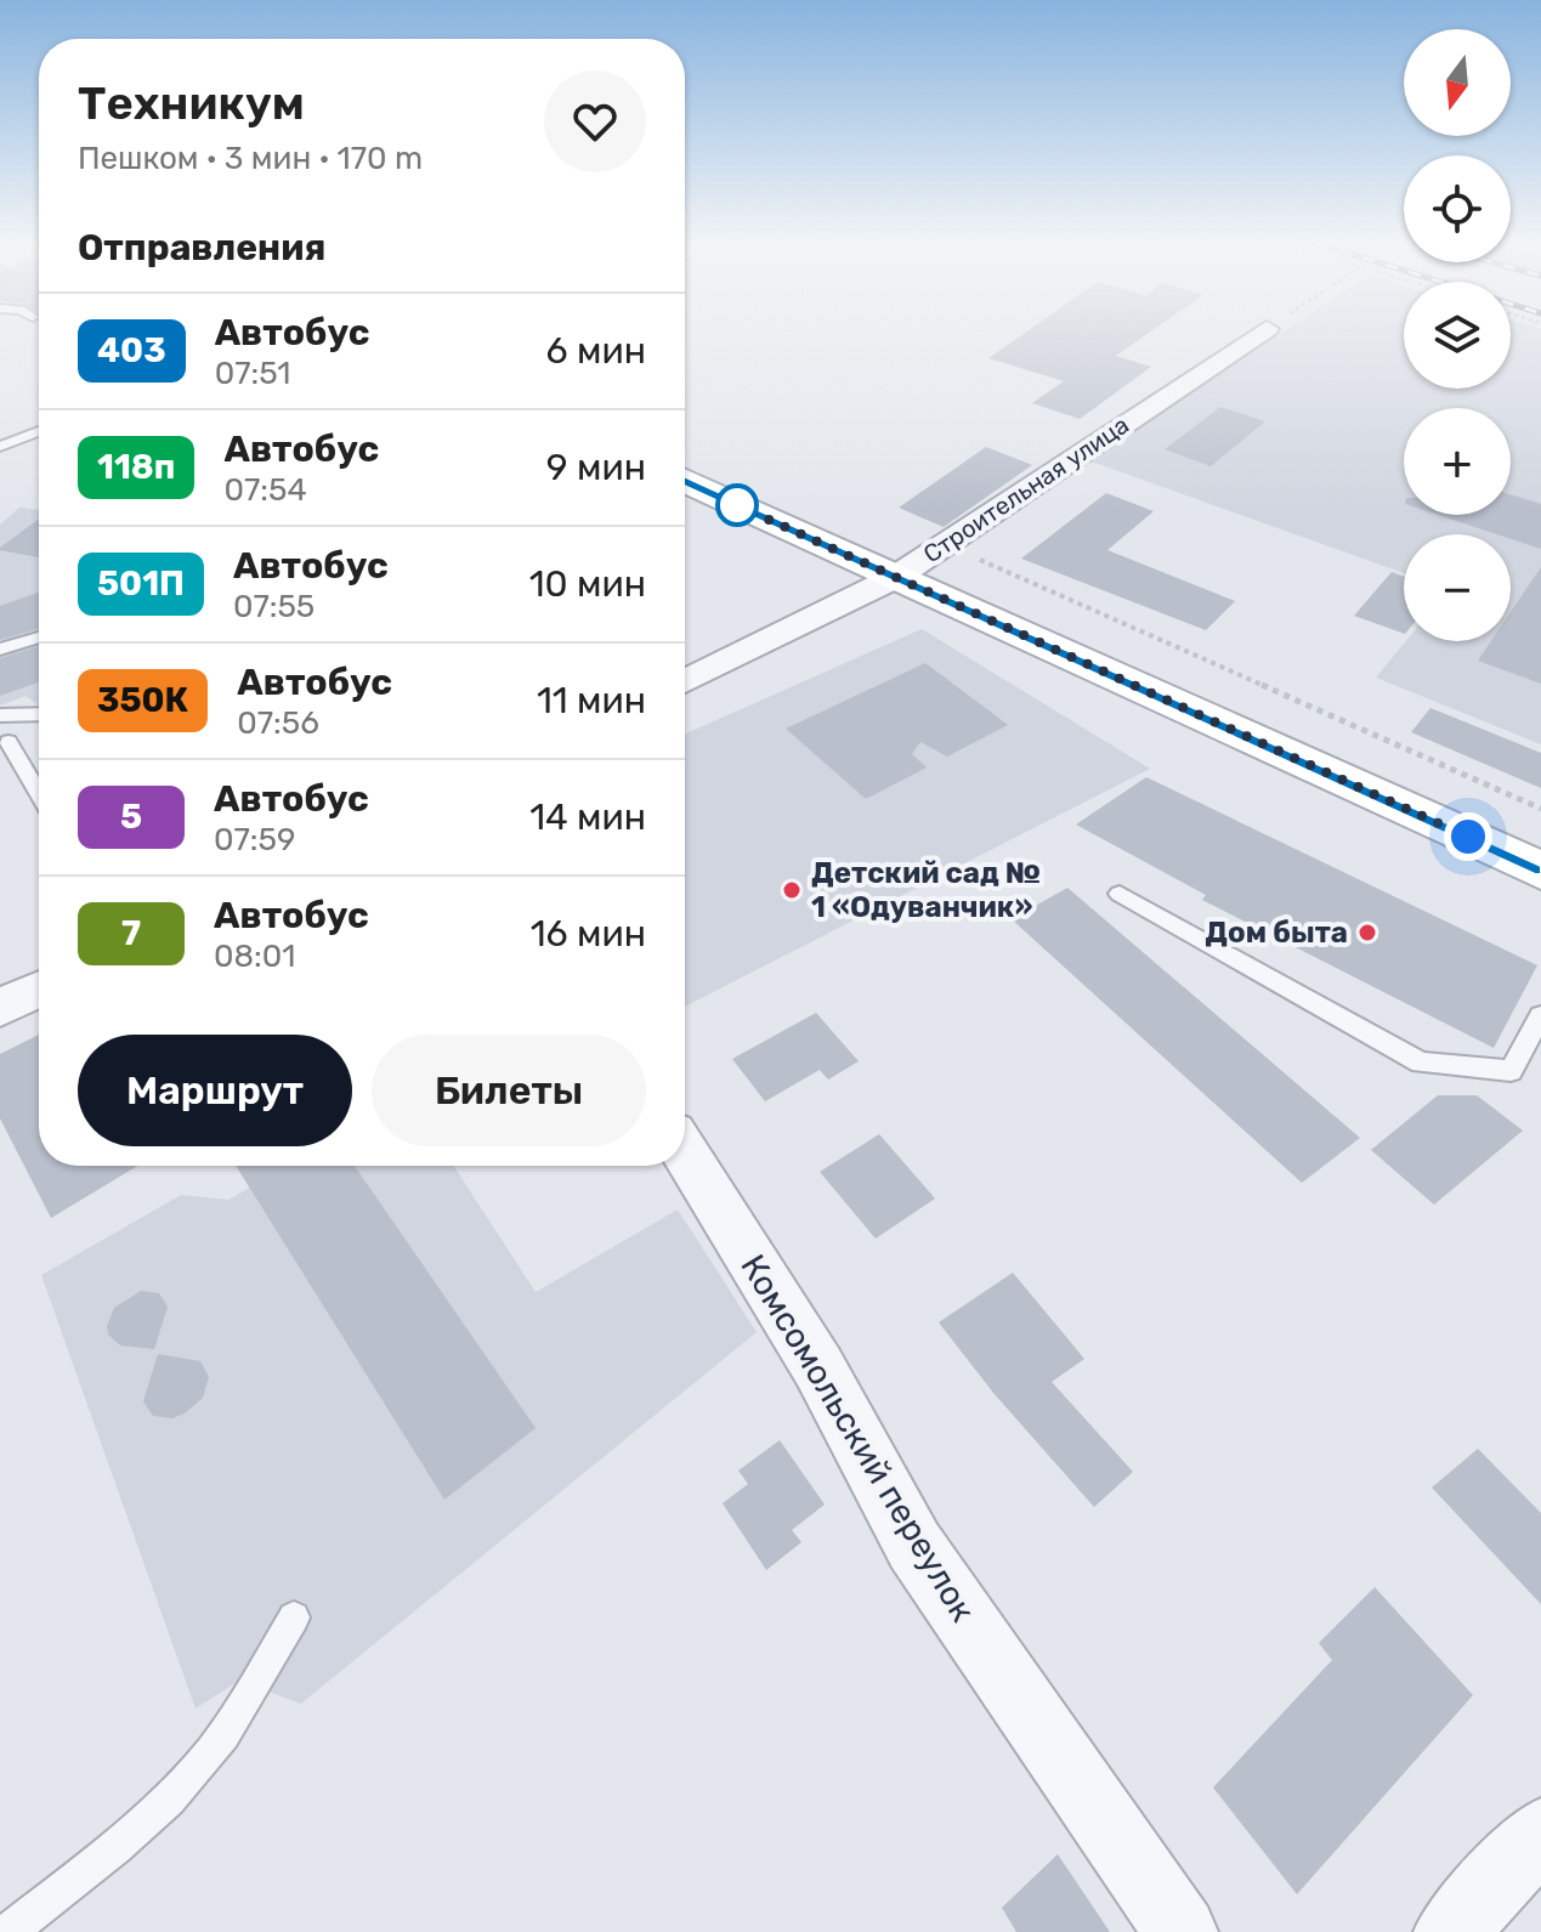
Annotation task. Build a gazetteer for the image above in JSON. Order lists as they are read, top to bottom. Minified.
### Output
{"streets":{"street":["Строительная улица","Комсомольский переулок"]},"places":["Детский сад № 1 «Одуванчик»","Дом быта"],"lines":["bus line 403"],"north":"bottom","page":{"map_buttons":["+","−"],"heading":[["Техникум","Пешком · 3 мин · 170 m"],"Отправления"],"list":[{"mark":"403","name":"Автобус","note":"07:51","value":"6 мин"},{"mark":"118п","name":"Автобус","note":"07:54","value":"9 мин"},{"mark":"501П","name":"Автобус","note":"07:55","value":"10 мин"},{"mark":"350К","name":"Автобус","note":"07:56","value":"11 мин"},{"mark":"5","name":"Автобус","note":"07:59","value":"14 мин"},{"mark":"7","name":"Автобус","note":"08:01","value":"16 мин"}],"buttons":["Маршрут","Билеты"]}}
